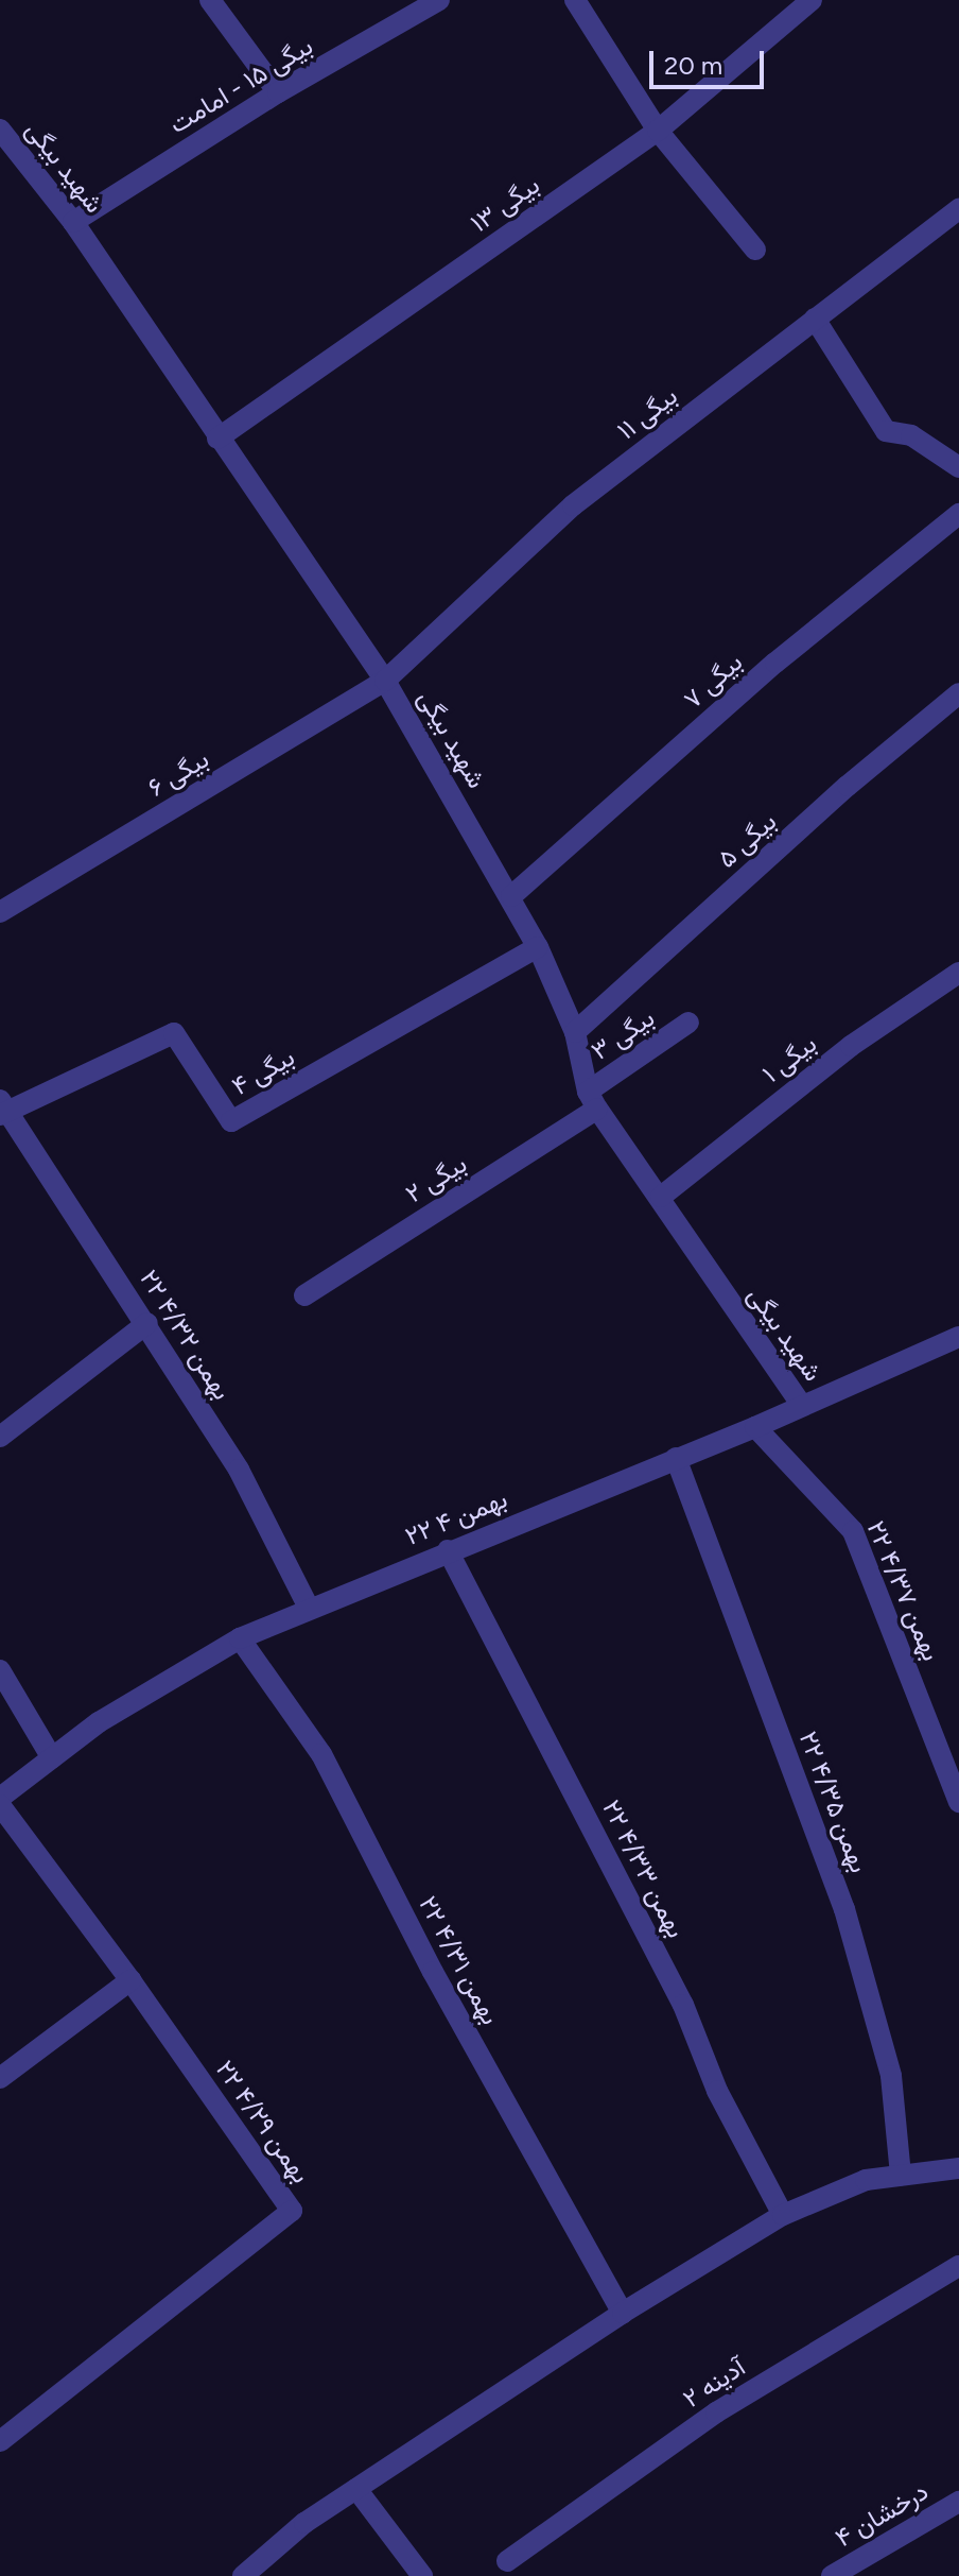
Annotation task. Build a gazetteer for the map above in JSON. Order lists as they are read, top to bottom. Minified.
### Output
{"streets":{"street":["بیگی ۱۵ - امامت","شهید بیگی","بیگی ۱۳","بیگی ۱۱","بیگی ۷","بیگی ۶","بیگی ۵","بیگی ۳","بیگی ۱","بیگی ۴","بیگی ۲","۲۲ بهمن ۴/۳۲","۲۲ بهمن ۴","۲۲ بهمن ۴/۳۷","۲۲ بهمن ۴/۳۵","۲۲ بهمن ۴/۳۳","۲۲ بهمن ۴/۳۱","۲۲ بهمن ۴/۲۹","آدینه ۲","درخشان ۴"]},"crossings":[["بیگی ۱۵ - امامت","شهید بیگی"],["شهید بیگی","بیگی ۱۳"],["شهید بیگی","بیگی ۱۱"],["شهید بیگی","بیگی ۷"],["شهید بیگی","بیگی ۶"],["شهید بیگی","بیگی ۵"],["شهید بیگی","بیگی ۳"],["شهید بیگی","بیگی ۱"],["شهید بیگی","بیگی ۴"],["شهید بیگی","بیگی ۲"],["شهید بیگی","۲۲ بهمن ۴"],["بیگی ۱۱","بیگی ۶"],["بیگی ۳","بیگی ۲"],["بیگی ۴","۲۲ بهمن ۴/۳۲"],["۲۲ بهمن ۴/۳۲","۲۲ بهمن ۴"],["۲۲ بهمن ۴","۲۲ بهمن ۴/۳۷"],["۲۲ بهمن ۴","۲۲ بهمن ۴/۳۵"],["۲۲ بهمن ۴","۲۲ بهمن ۴/۳۳"],["۲۲ بهمن ۴","۲۲ بهمن ۴/۳۱"]],"scale_bar":"20 m"}
